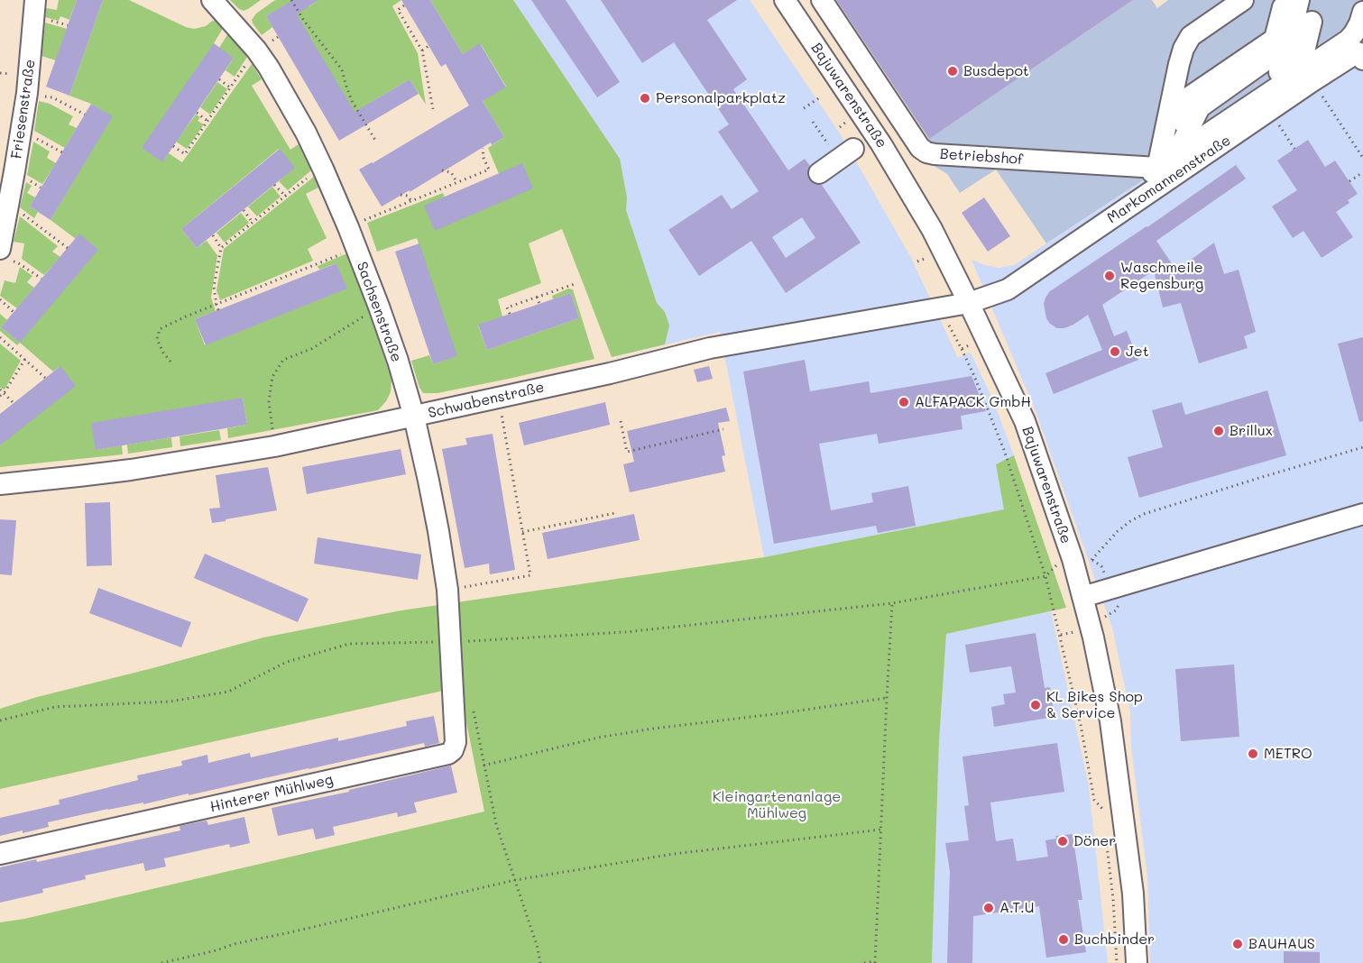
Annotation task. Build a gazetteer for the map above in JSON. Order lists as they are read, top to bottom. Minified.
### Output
{"streets":{"street":["Bajuwarenstraße","Friesenstraße","Betriebshof","Markomannenstraße","Sachsenstraße","Schwabenstraße","Hinterer Mühlweg"]},"crossings":[["Bajuwarenstraße","Markomannenstraße"],["Bajuwarenstraße","Schwabenstraße"],["Markomannenstraße","Schwabenstraße"],["Sachsenstraße","Schwabenstraße"],["Sachsenstraße","Hinterer Mühlweg"]],"parks":["Kleingartenanlage Mühlweg"],"places":["Busdepot","Personalparkplatz","Waschmeile Regensburg","Jet","ALFAPACK GmbH","Brillux","KL Bikes Shop & Service","METRO","Döner","A.T.U","Buchbinder","BAUHAUS"]}
